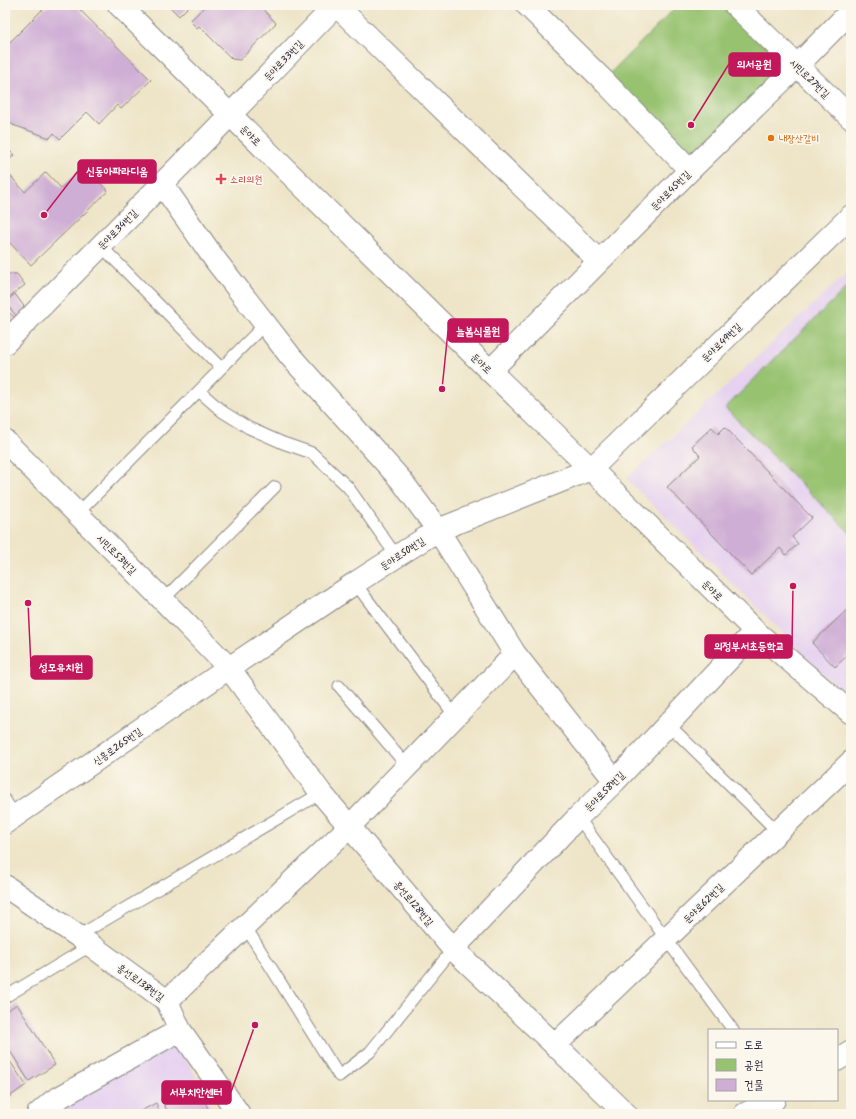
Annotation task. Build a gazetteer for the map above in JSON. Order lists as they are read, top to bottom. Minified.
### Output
{"streets":{"street":["둔야로33번길","시민로27번길","둔야로","둔야로45번길","둔야로34번길","둔야로49번길","둔야로50번길","시민로53번길","신흥로265번길","둔야로58번길","흥선로128번길","둔야로62번길","흥선로138번길"]},"crossings":[["둔야로33번길","둔야로"],["둔야로33번길","둔야로34번길"],["시민로27번길","둔야로45번길"],["둔야로","둔야로45번길"],["둔야로","둔야로34번길"],["둔야로","둔야로49번길"],["둔야로","둔야로50번길"],["둔야로","둔야로58번길"],["둔야로49번길","둔야로50번길"],["둔야로50번길","시민로53번길"],["둔야로50번길","신흥로265번길"],["둔야로50번길","흥선로128번길"],["시민로53번길","신흥로265번길"],["시민로53번길","흥선로128번길"],["신흥로265번길","흥선로128번길"],["둔야로58번길","흥선로128번길"],["흥선로128번길","둔야로62번길"]],"places":{"other":["의서공원","내장산갈비","신동아파라디움","늘봄식물원","의정부서초등학교","성모유치원","서부치안센터"],"health":["소리의원"]},"legend":["도로","공원","건물"]}
